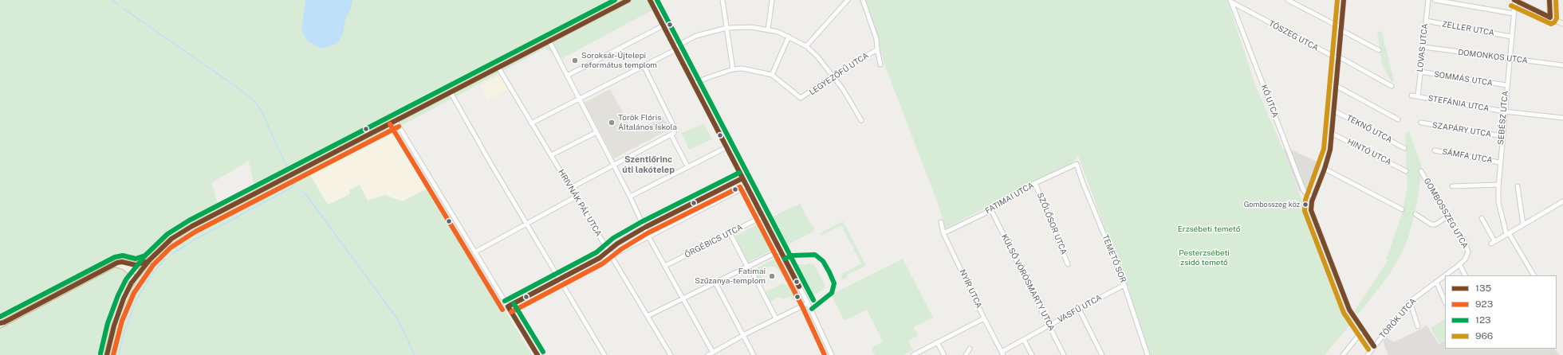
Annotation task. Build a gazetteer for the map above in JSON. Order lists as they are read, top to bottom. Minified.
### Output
{"streets":{"street":["ZELLER UTCA","TÓSZEG UTCA","LOVAS UTCA","DOMONKOS UTCA","LEGYEZŐFŰ UTCA","SOMMÁS UTCA","KŐ UTCA","STEFÁNIA UTCA","SEBÉSZ UTCA","TEKNŐ UTCA","SZAPÁRY UTCA","HINTÓ UTCA","SÁMFA UTCA","FATIMAI UTCA","HRIVNÁK PÁL UTCA","GOMBOSSZEG UTCA","SZŐLŐSOR UTCA","ŐRGÉBICS UTCA","TEMETŐ SOR","KÜLSŐ VÖRÖSMARTY UTCA","NYÍR UTCA","VASFŰ UTCA","TÖRÖK UTCA"]},"crossings":[["ZELLER UTCA","LOVAS UTCA"],["ZELLER UTCA","SEBÉSZ UTCA"],["TÓSZEG UTCA","KŐ UTCA"],["LOVAS UTCA","DOMONKOS UTCA"],["LOVAS UTCA","SOMMÁS UTCA"],["LOVAS UTCA","STEFÁNIA UTCA"],["DOMONKOS UTCA","SEBÉSZ UTCA"],["SOMMÁS UTCA","SEBÉSZ UTCA"],["STEFÁNIA UTCA","SEBÉSZ UTCA"],["SEBÉSZ UTCA","SZAPÁRY UTCA"],["SEBÉSZ UTCA","SÁMFA UTCA"],["FATIMAI UTCA","SZŐLŐSOR UTCA"],["FATIMAI UTCA","TEMETŐ SOR"],["FATIMAI UTCA","KÜLSŐ VÖRÖSMARTY UTCA"],["FATIMAI UTCA","NYÍR UTCA"],["GOMBOSSZEG UTCA","TÖRÖK UTCA"],["TEMETŐ SOR","VASFŰ UTCA"],["KÜLSŐ VÖRÖSMARTY UTCA","VASFŰ UTCA"],["NYÍR UTCA","VASFŰ UTCA"]],"districts":["Szentlőrinc úti lakótelep"],"parks":["Erzsébeti temető","Pesterzsébeti zsidó temető"],"places":["Soroksár-Újtelepi református templom","Török Flóris Általános Iskola","Gombosszeg köz","Fatimai Szűzanya-templom"],"lines":["transit line 135","transit line 123","transit line 966","transit line 923"],"legend":["135","923","123","966"]}
